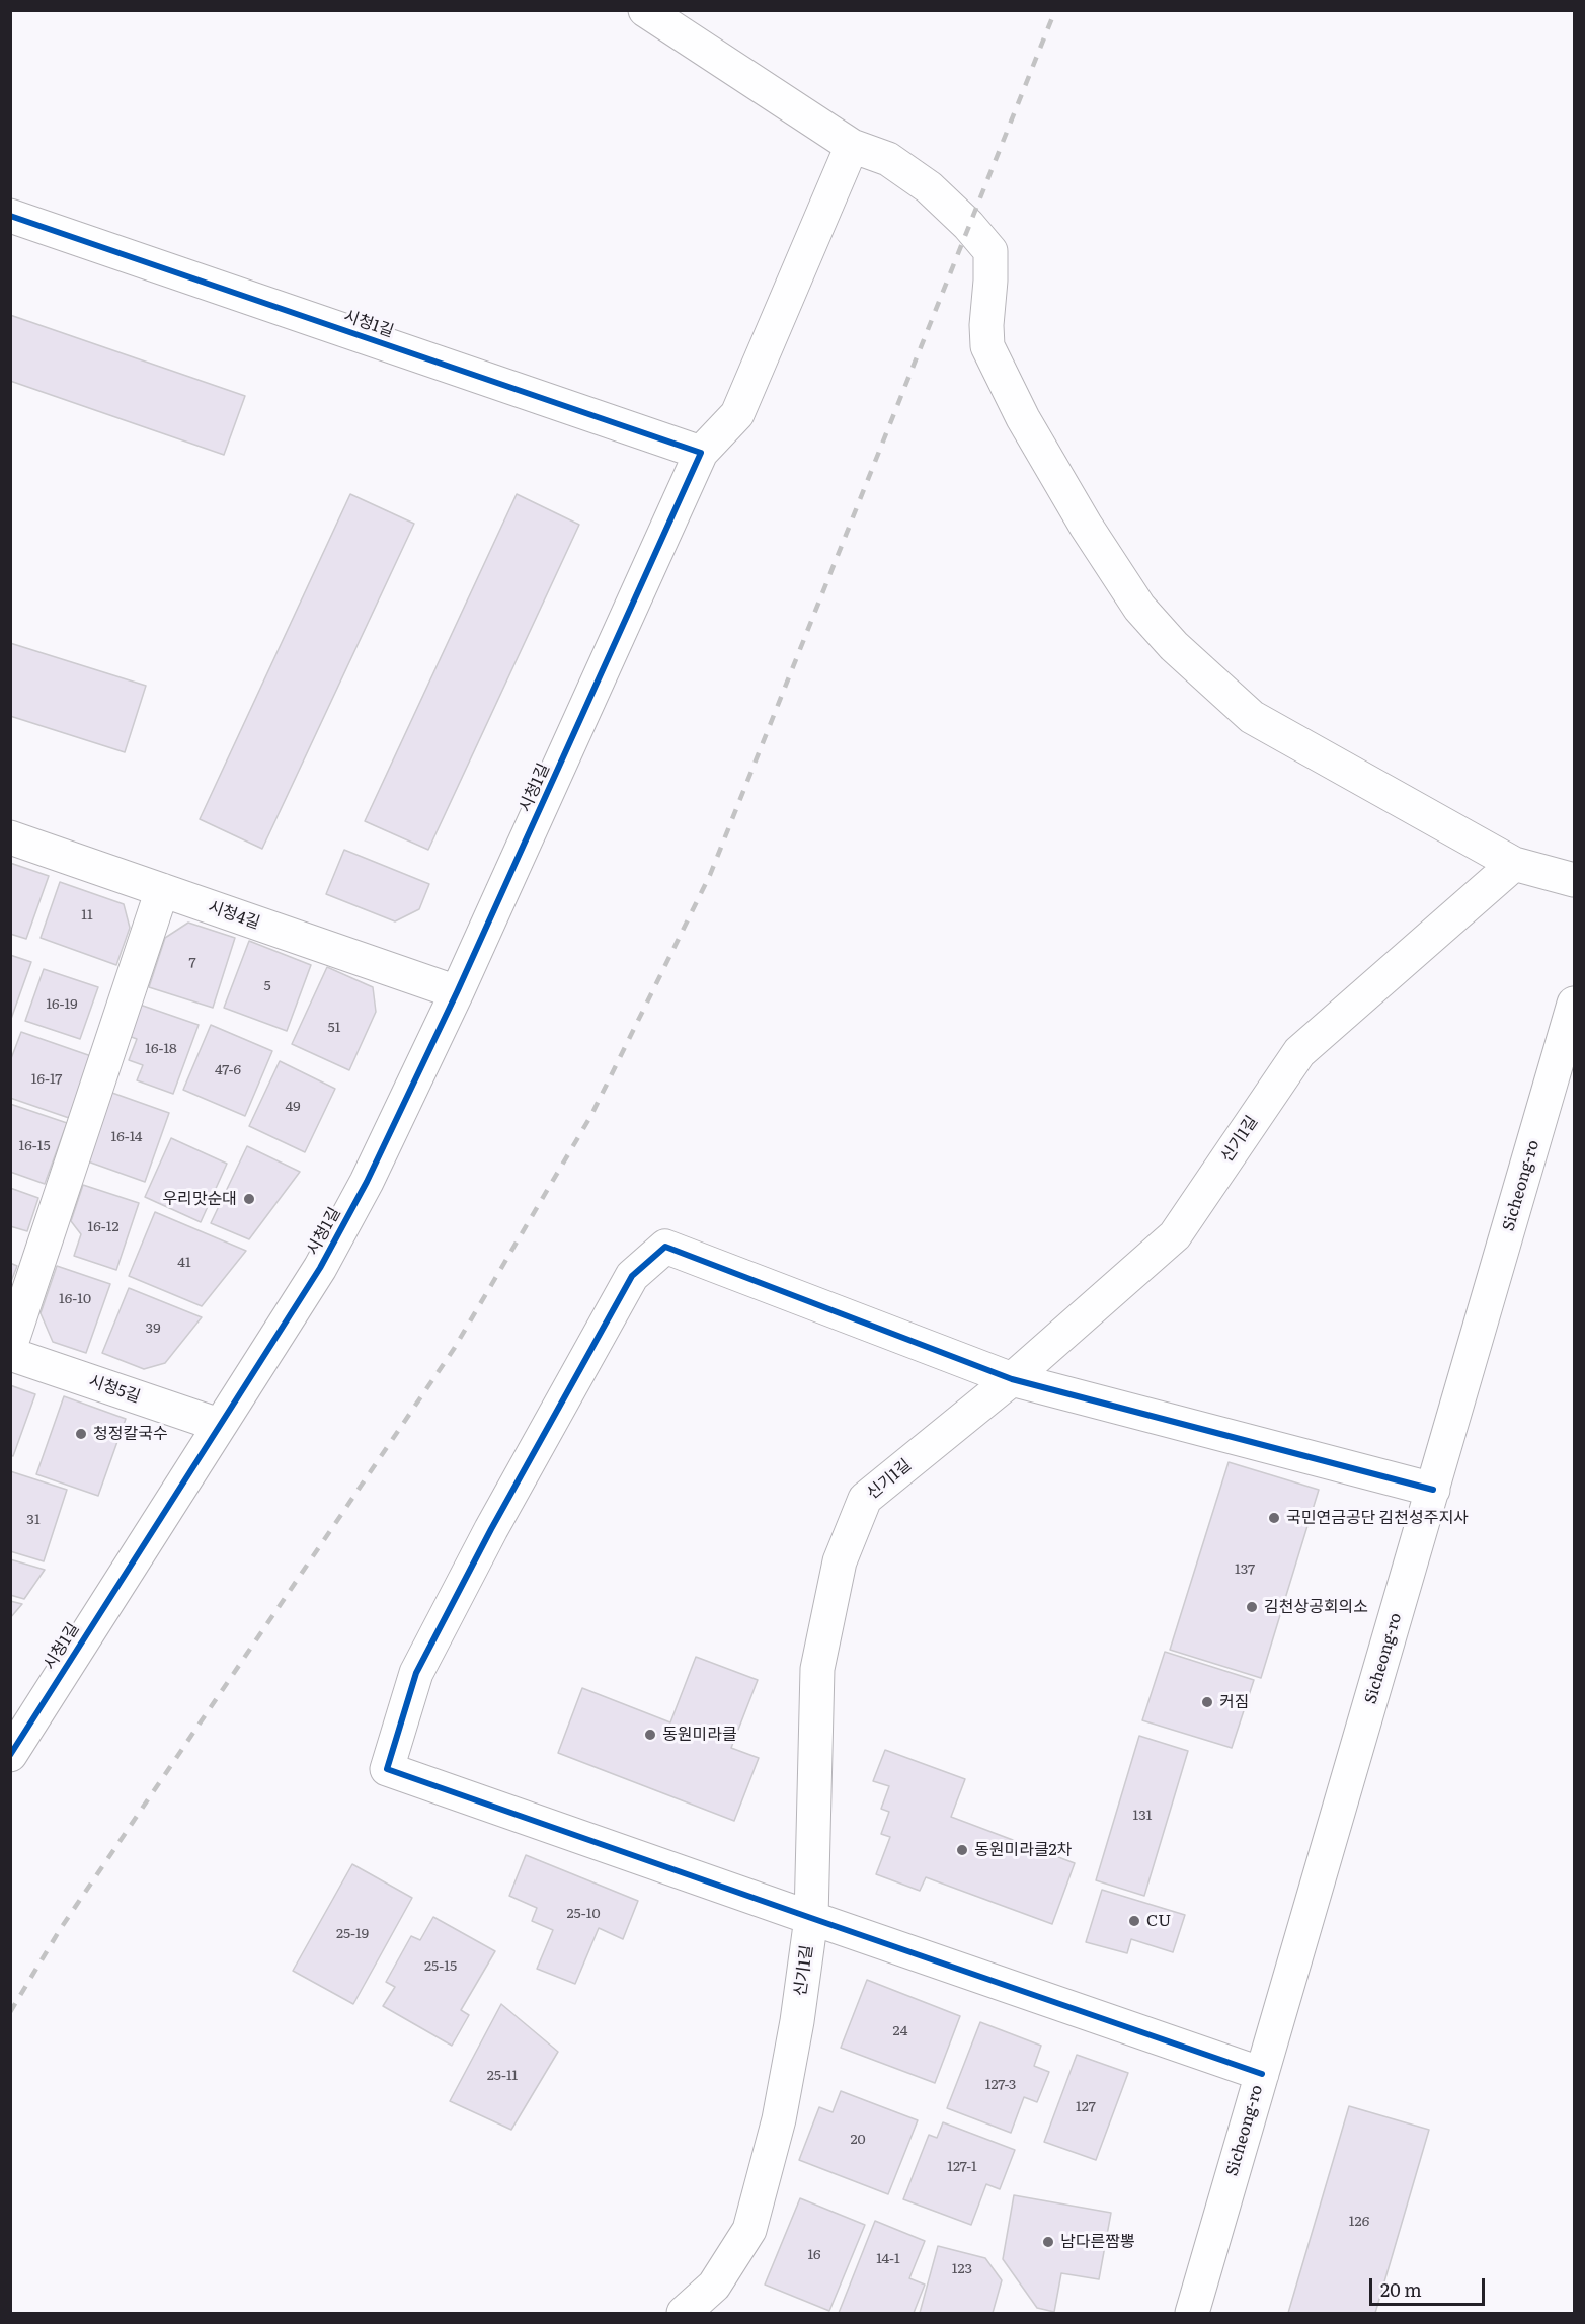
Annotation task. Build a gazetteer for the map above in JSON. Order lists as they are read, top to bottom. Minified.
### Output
{"streets":{"street":["시청1길","시청4길","신기1길","Sicheong-ro","시청5길"]},"crossings":[["시청1길","시청4길"],["시청1길","시청5길"]],"places":["우리맛순대","청정칼국수","국민연금공단 김천성주지사","김천상공회의소","커짐","동원미라클","동원미라클2차","CU","남다른짬뽕"],"house_numbers":["11","7","5","16-19","51","16-18","47-6","16-17","49","16-14","16-15","16-12","41","16-10","39","31","137","131","25-10","25-19","25-15","24","25-11","127-3","127","20","127-1","126","16","14-1","123"],"scale_bar":"20 m"}
